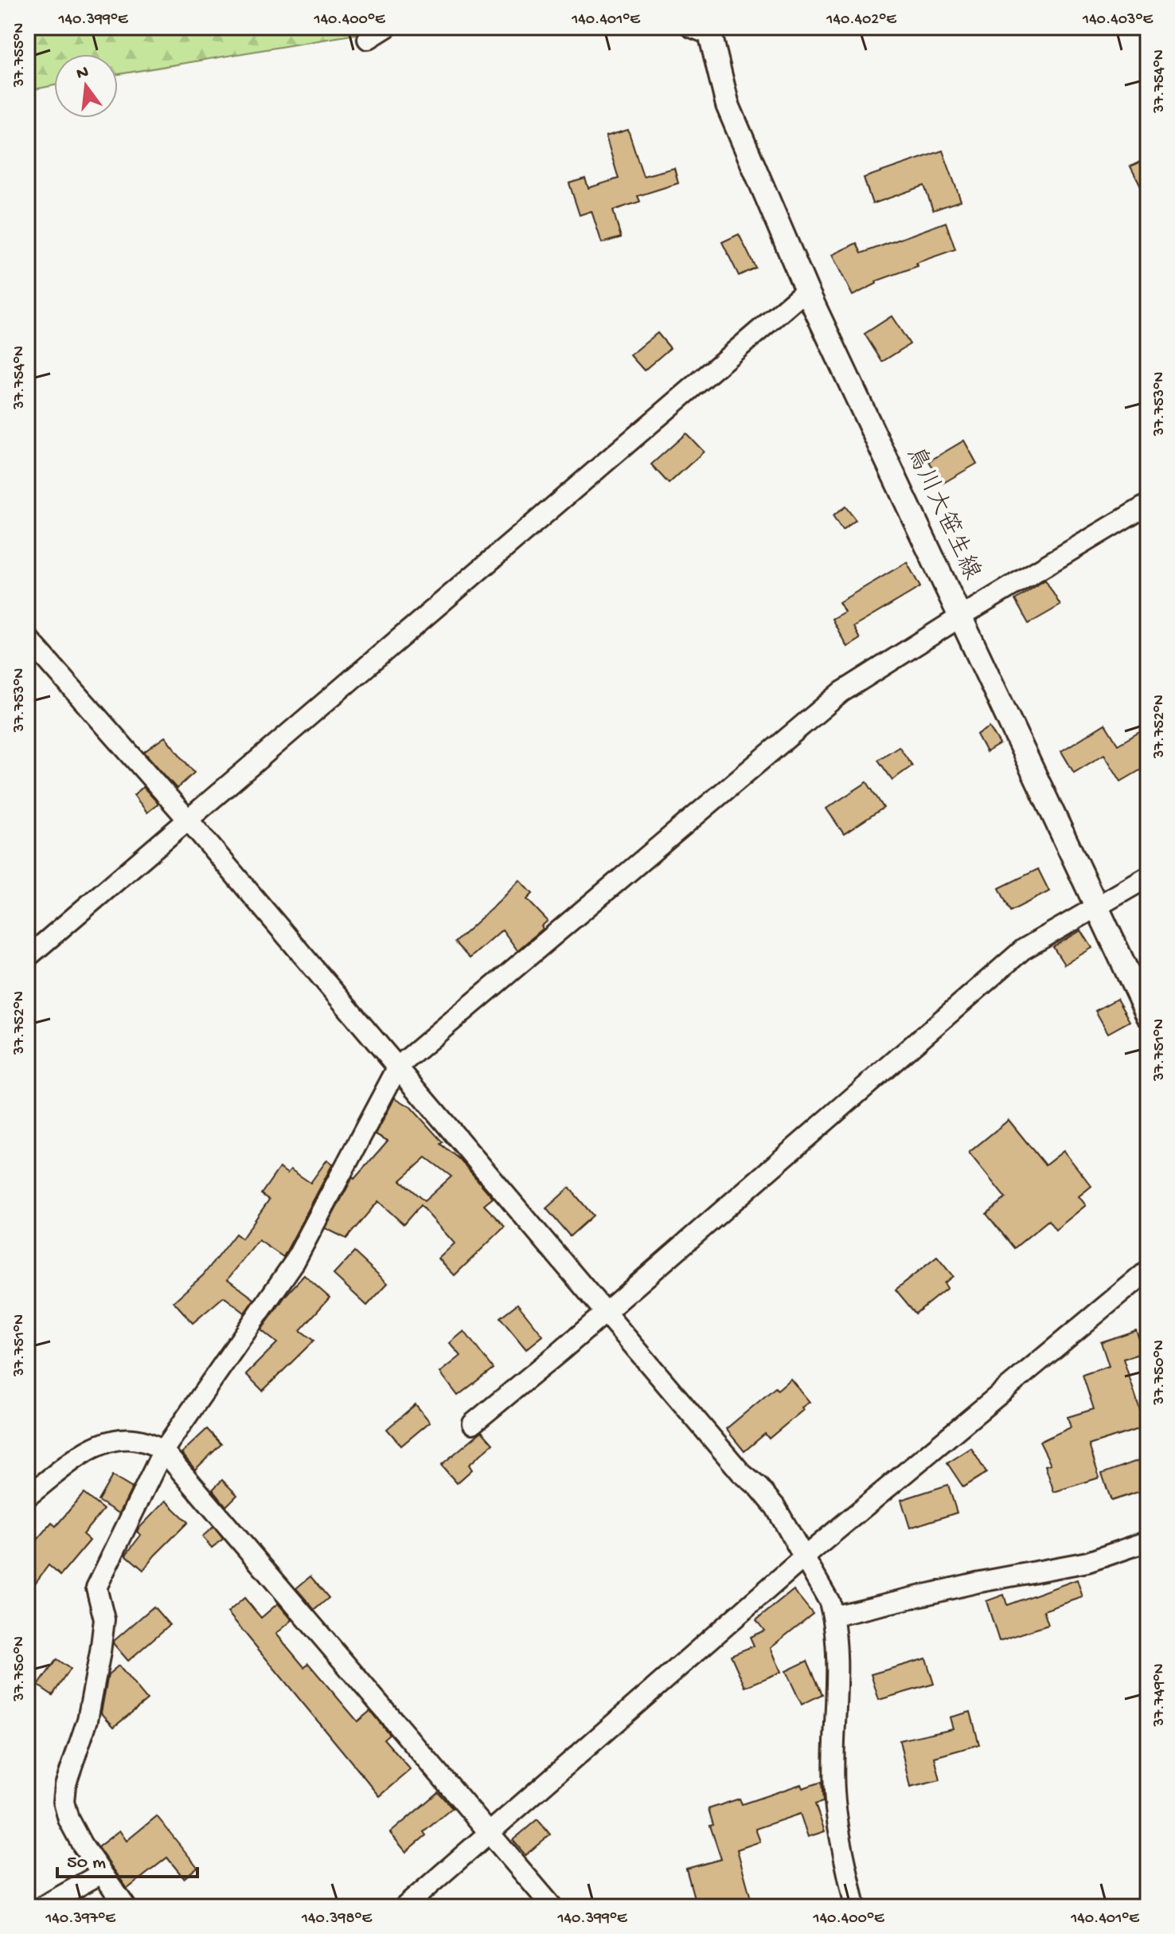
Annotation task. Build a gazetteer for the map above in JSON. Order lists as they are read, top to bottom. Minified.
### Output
{"streets":{"street":["鳥川大笹生線"]},"scale_bar":"50 m","north":"top","coordinates":["140.399°E","140.400°E","140.401°E","140.402°E","140.403°E","37.755°N","37.754°N","37.753°N","37.752°N","37.751°N","37.750°N","37.749°N","140.397°E","140.398°E"]}
